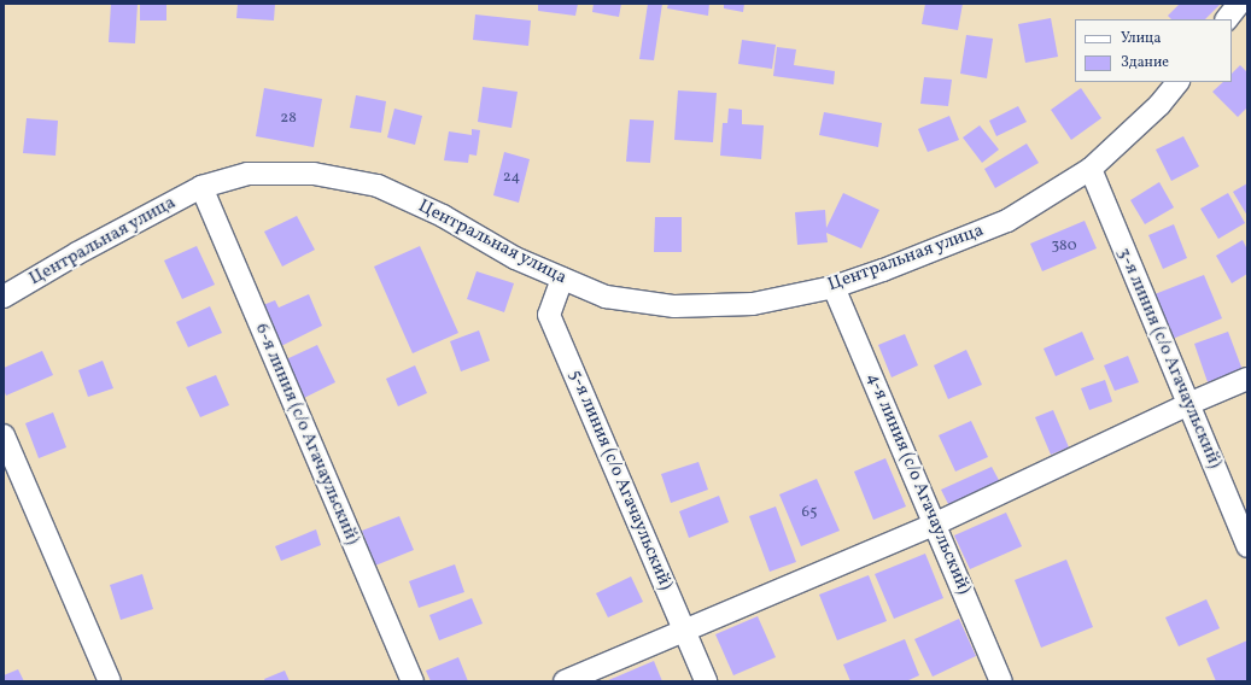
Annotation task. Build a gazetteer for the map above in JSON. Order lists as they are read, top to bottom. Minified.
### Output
{"streets":{"street":["Центральная улица","3-я линия (с/о Агачаульский)","6-я линия (с/о Агачаульский)","5-я линия (с/о Агачаульский)","4-я линия (с/о Агачаульский)"]},"crossings":[["Центральная улица","3-я линия (с/о Агачаульский)"],["Центральная улица","6-я линия (с/о Агачаульский)"],["Центральная улица","5-я линия (с/о Агачаульский)"],["Центральная улица","4-я линия (с/о Агачаульский)"]],"house_numbers":["28","24","380","65"],"legend":["Улица","Здание"]}
